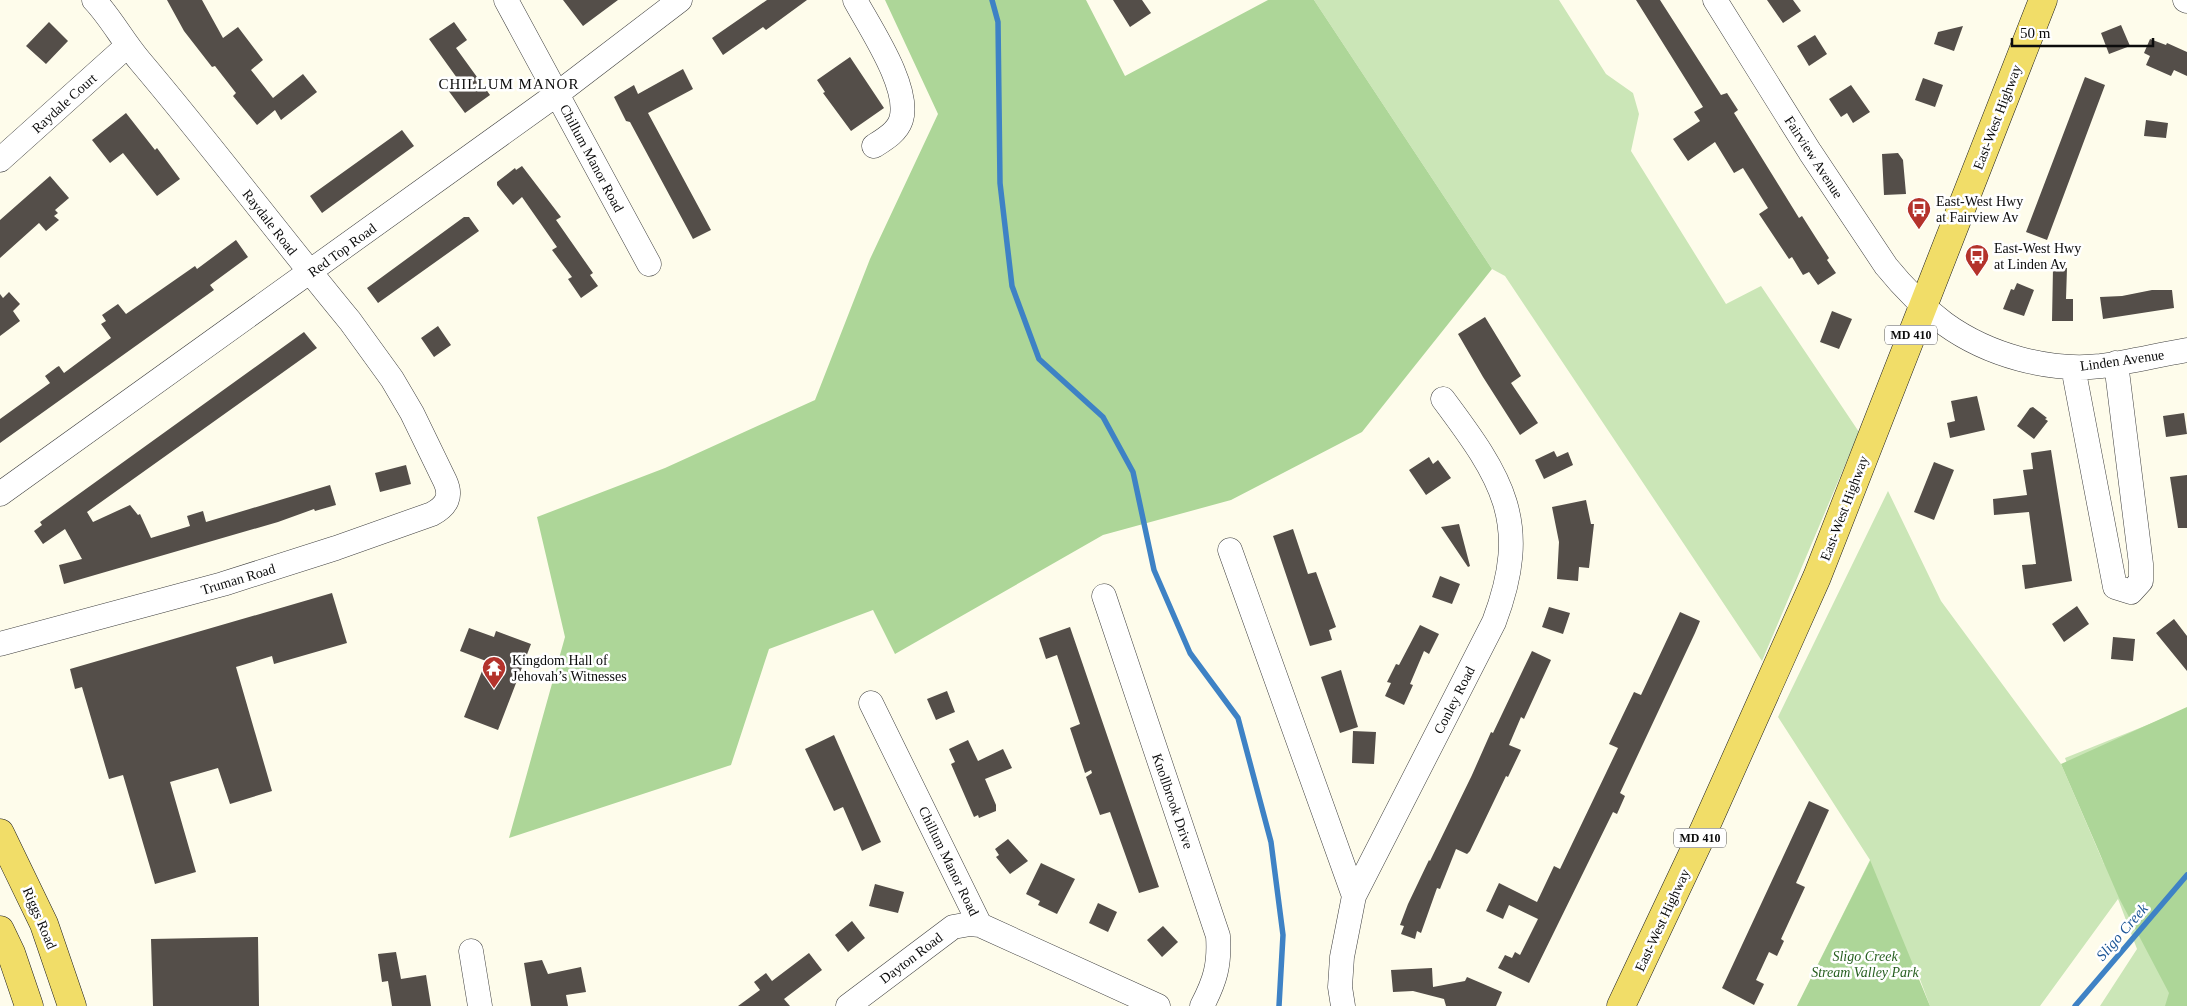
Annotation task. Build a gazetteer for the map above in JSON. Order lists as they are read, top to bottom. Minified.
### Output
{"streets":{"main road":["East-West Highway","MD 410","Riggs Road"],"street":["Raydale Court","Fairview Avenue","Chillum Manor Road","Raydale Road","Red Top Road","Linden Avenue","Truman Road","Conley Road","Knollbrook Drive","Dayton Road"]},"crossings":[["Raydale Court","Raydale Road"],["East-West Highway","Fairview Avenue"],["East-West Highway","Linden Avenue"],["Fairview Avenue","Linden Avenue"],["Chillum Manor Road","Red Top Road"],["Chillum Manor Road","Dayton Road"],["Raydale Road","Red Top Road"],["Raydale Road","Truman Road"]],"districts":["CHILLUM MANOR"],"water":["Sligo Creek"],"parks":["Sligo Creek Stream Valley Park"],"places":{"bus stop":["East-West Hwy at Fairview Av","East-West Hwy at Linden Av"],"temple":["Kingdom Hall of Jehovah’s Witnesses"]},"scale_bar":"50 m"}
